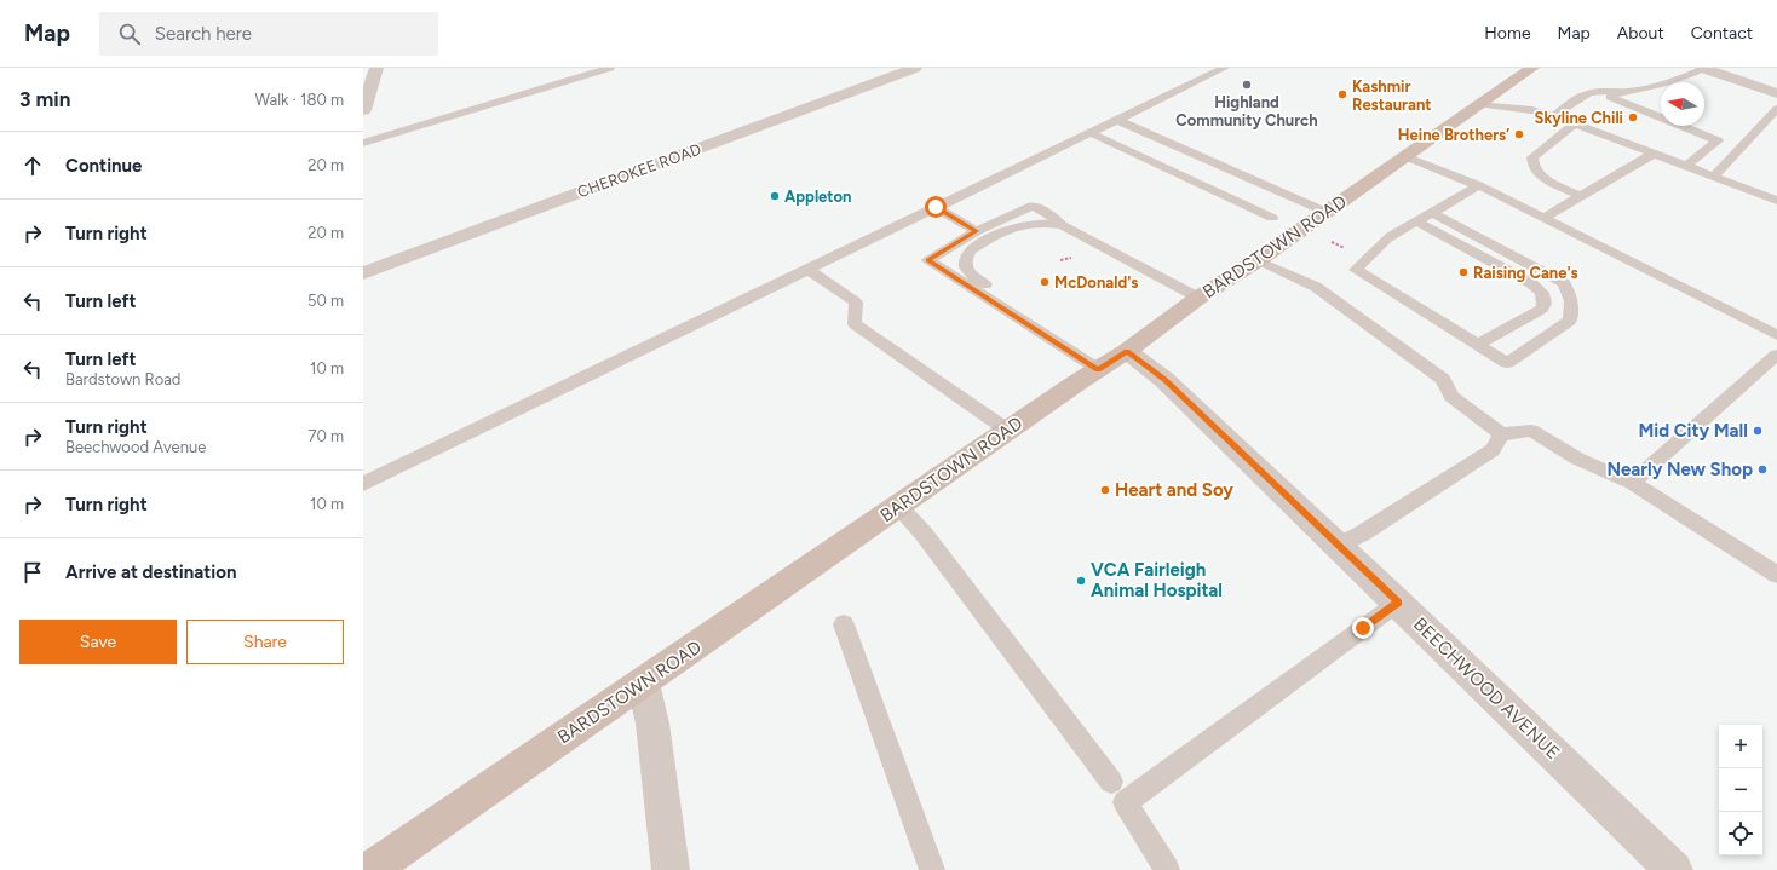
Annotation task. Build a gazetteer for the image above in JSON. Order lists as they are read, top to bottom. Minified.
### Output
{"streets":{"main road":["BARDSTOWN ROAD"],"street":["CHEROKEE ROAD","BEECHWOOD AVENUE"]},"crossings":[["BARDSTOWN ROAD","BEECHWOOD AVENUE"]],"places":["Highland Community Church","Kashmir Restaurant","Skyline Chili","Heine Brothers’","Appleton","Raising Cane's","McDonald's","Mid City Mall","Nearly New Shop","Heart and Soy","VCA Fairleigh Animal Hospital"],"north":"left","page":{"header":"Map","search":"Search here","nav":["Home","Map","About","Contact"],"heading":["3 min","Walk · 180 m"],"list":[["Continue","20 m"],["Turn right","20 m"],["Turn left","50 m"],["Turn left","Bardstown Road","10 m"],["Turn right","Beechwood Avenue","70 m"],["Turn right","10 m"],"Arrive at destination"],"buttons":["Save","Share"],"map_buttons":["+","−"]}}
